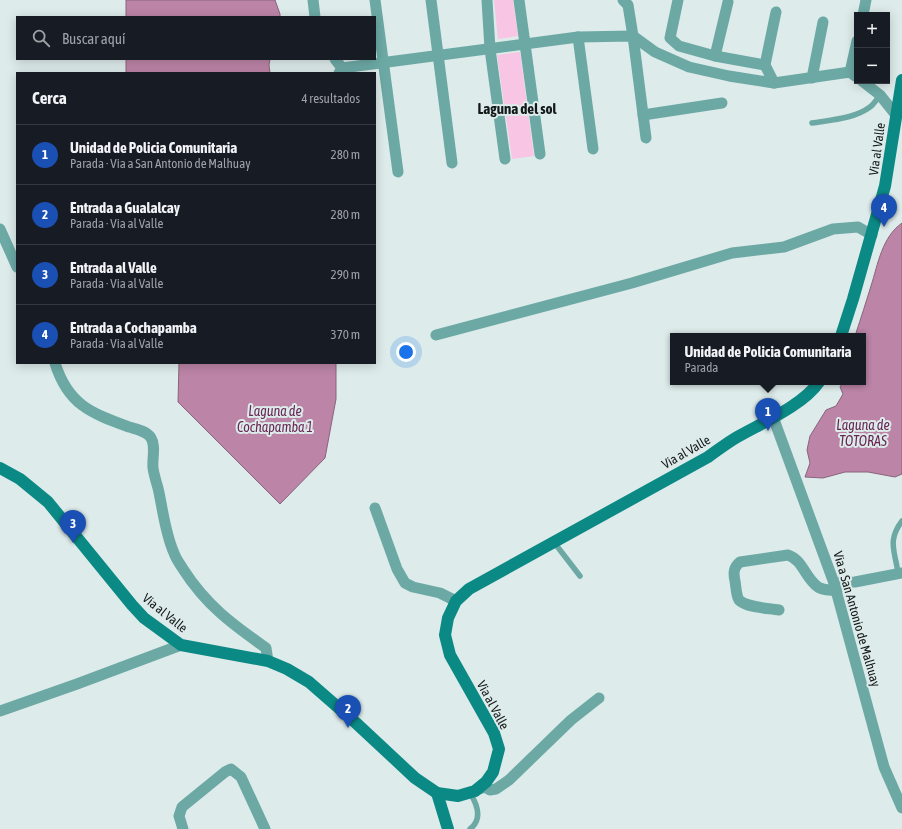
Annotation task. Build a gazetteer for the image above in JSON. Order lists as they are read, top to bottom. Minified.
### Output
{"streets":{"main road":["Via al Valle"],"street":["Via a San Antonio de Malhuay"]},"crossings":[["Via al Valle","Via a San Antonio de Malhuay"]],"districts":["Laguna del sol"],"water":["Laguna de Cochapamba 1","Laguna de TOTORAS"],"page":{"map_buttons":["+","−"],"search":"Buscar aquí","heading":["Cerca","4 resultados"],"list":[{"mark":"1","name":"Unidad de Policia Comunitaria","note":"Parada · Via a San Antonio de Malhuay","value":"280 m"},{"mark":"2","name":"Entrada a Gualalcay","note":"Parada · Via al Valle","value":"280 m"},{"mark":"3","name":"Entrada al Valle","note":"Parada · Via al Valle","value":"290 m"},{"mark":"4","name":"Entrada a Cochapamba","note":"Parada · Via al Valle","value":"370 m"}],"pins":["4","1","3","2"],"popup":["Unidad de Policia Comunitaria","Parada"]}}
